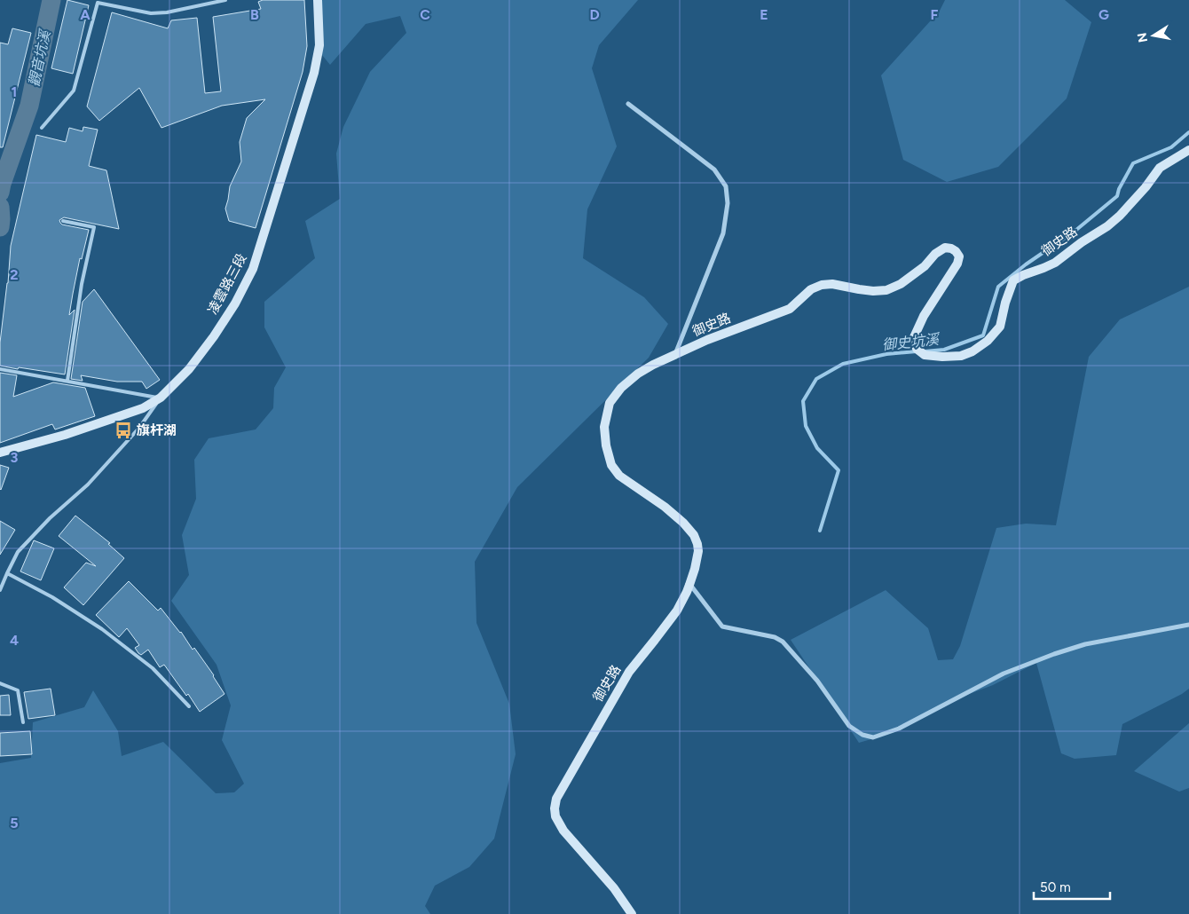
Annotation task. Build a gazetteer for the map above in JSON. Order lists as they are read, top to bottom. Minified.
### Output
{"streets":{"street":["御史路","凌雲路三段"]},"water":["觀音坑溪","御史坑溪"],"places":{"bus stop":["旗杆湖"]},"scale_bar":"50 m","north":"left","grid":{"columns":["A","B","C","D","E","F","G"],"rows":["1","2","3","4","5"]}}
